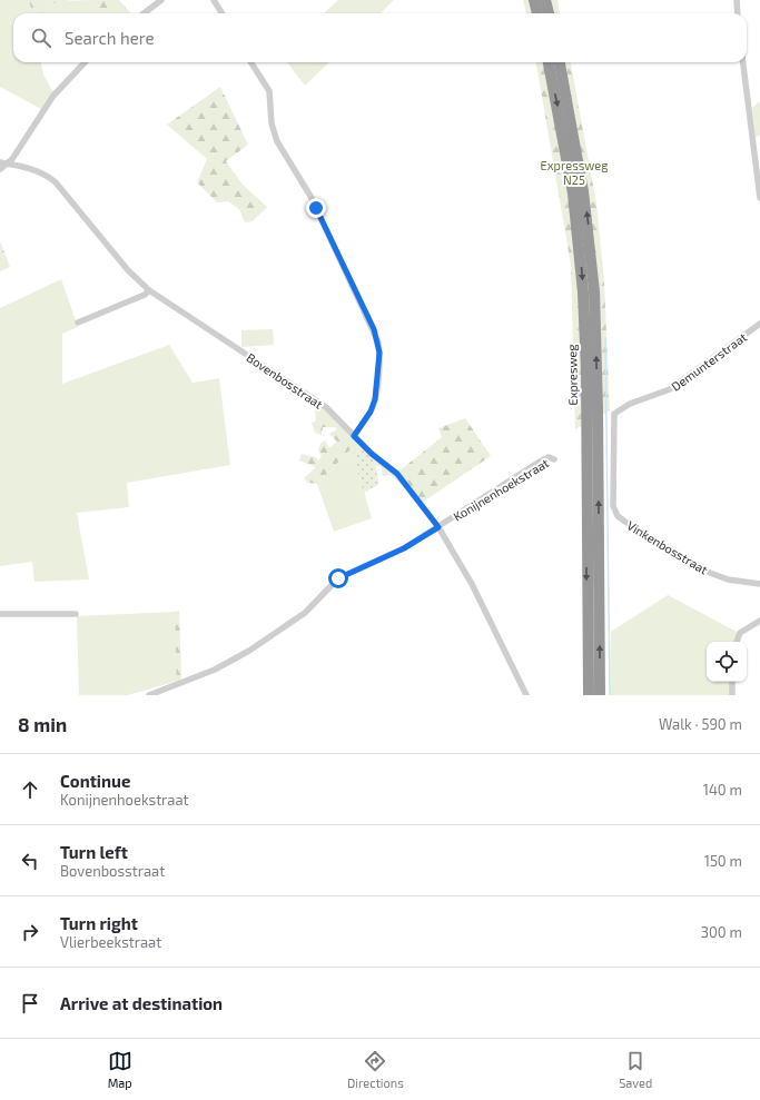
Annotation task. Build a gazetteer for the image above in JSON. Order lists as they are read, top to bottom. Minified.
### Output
{"streets":{"highway":["Expresweg"],"street":["Demunterstraat","Bovenbosstraat","Konijnenhoekstraat","Vinkenbosstraat"]},"crossings":[["Demunterstraat","Vinkenbosstraat"],["Bovenbosstraat","Konijnenhoekstraat"]],"parks":["Expressweg N25"],"page":{"search":"Search here","heading":["8 min","Walk · 590 m"],"list":[["Continue","Konijnenhoekstraat","140 m"],["Turn left","Bovenbosstraat","150 m"],["Turn right","Vlierbeekstraat","300 m"],"Arrive at destination"],"nav":["Map","Directions","Saved"]}}
